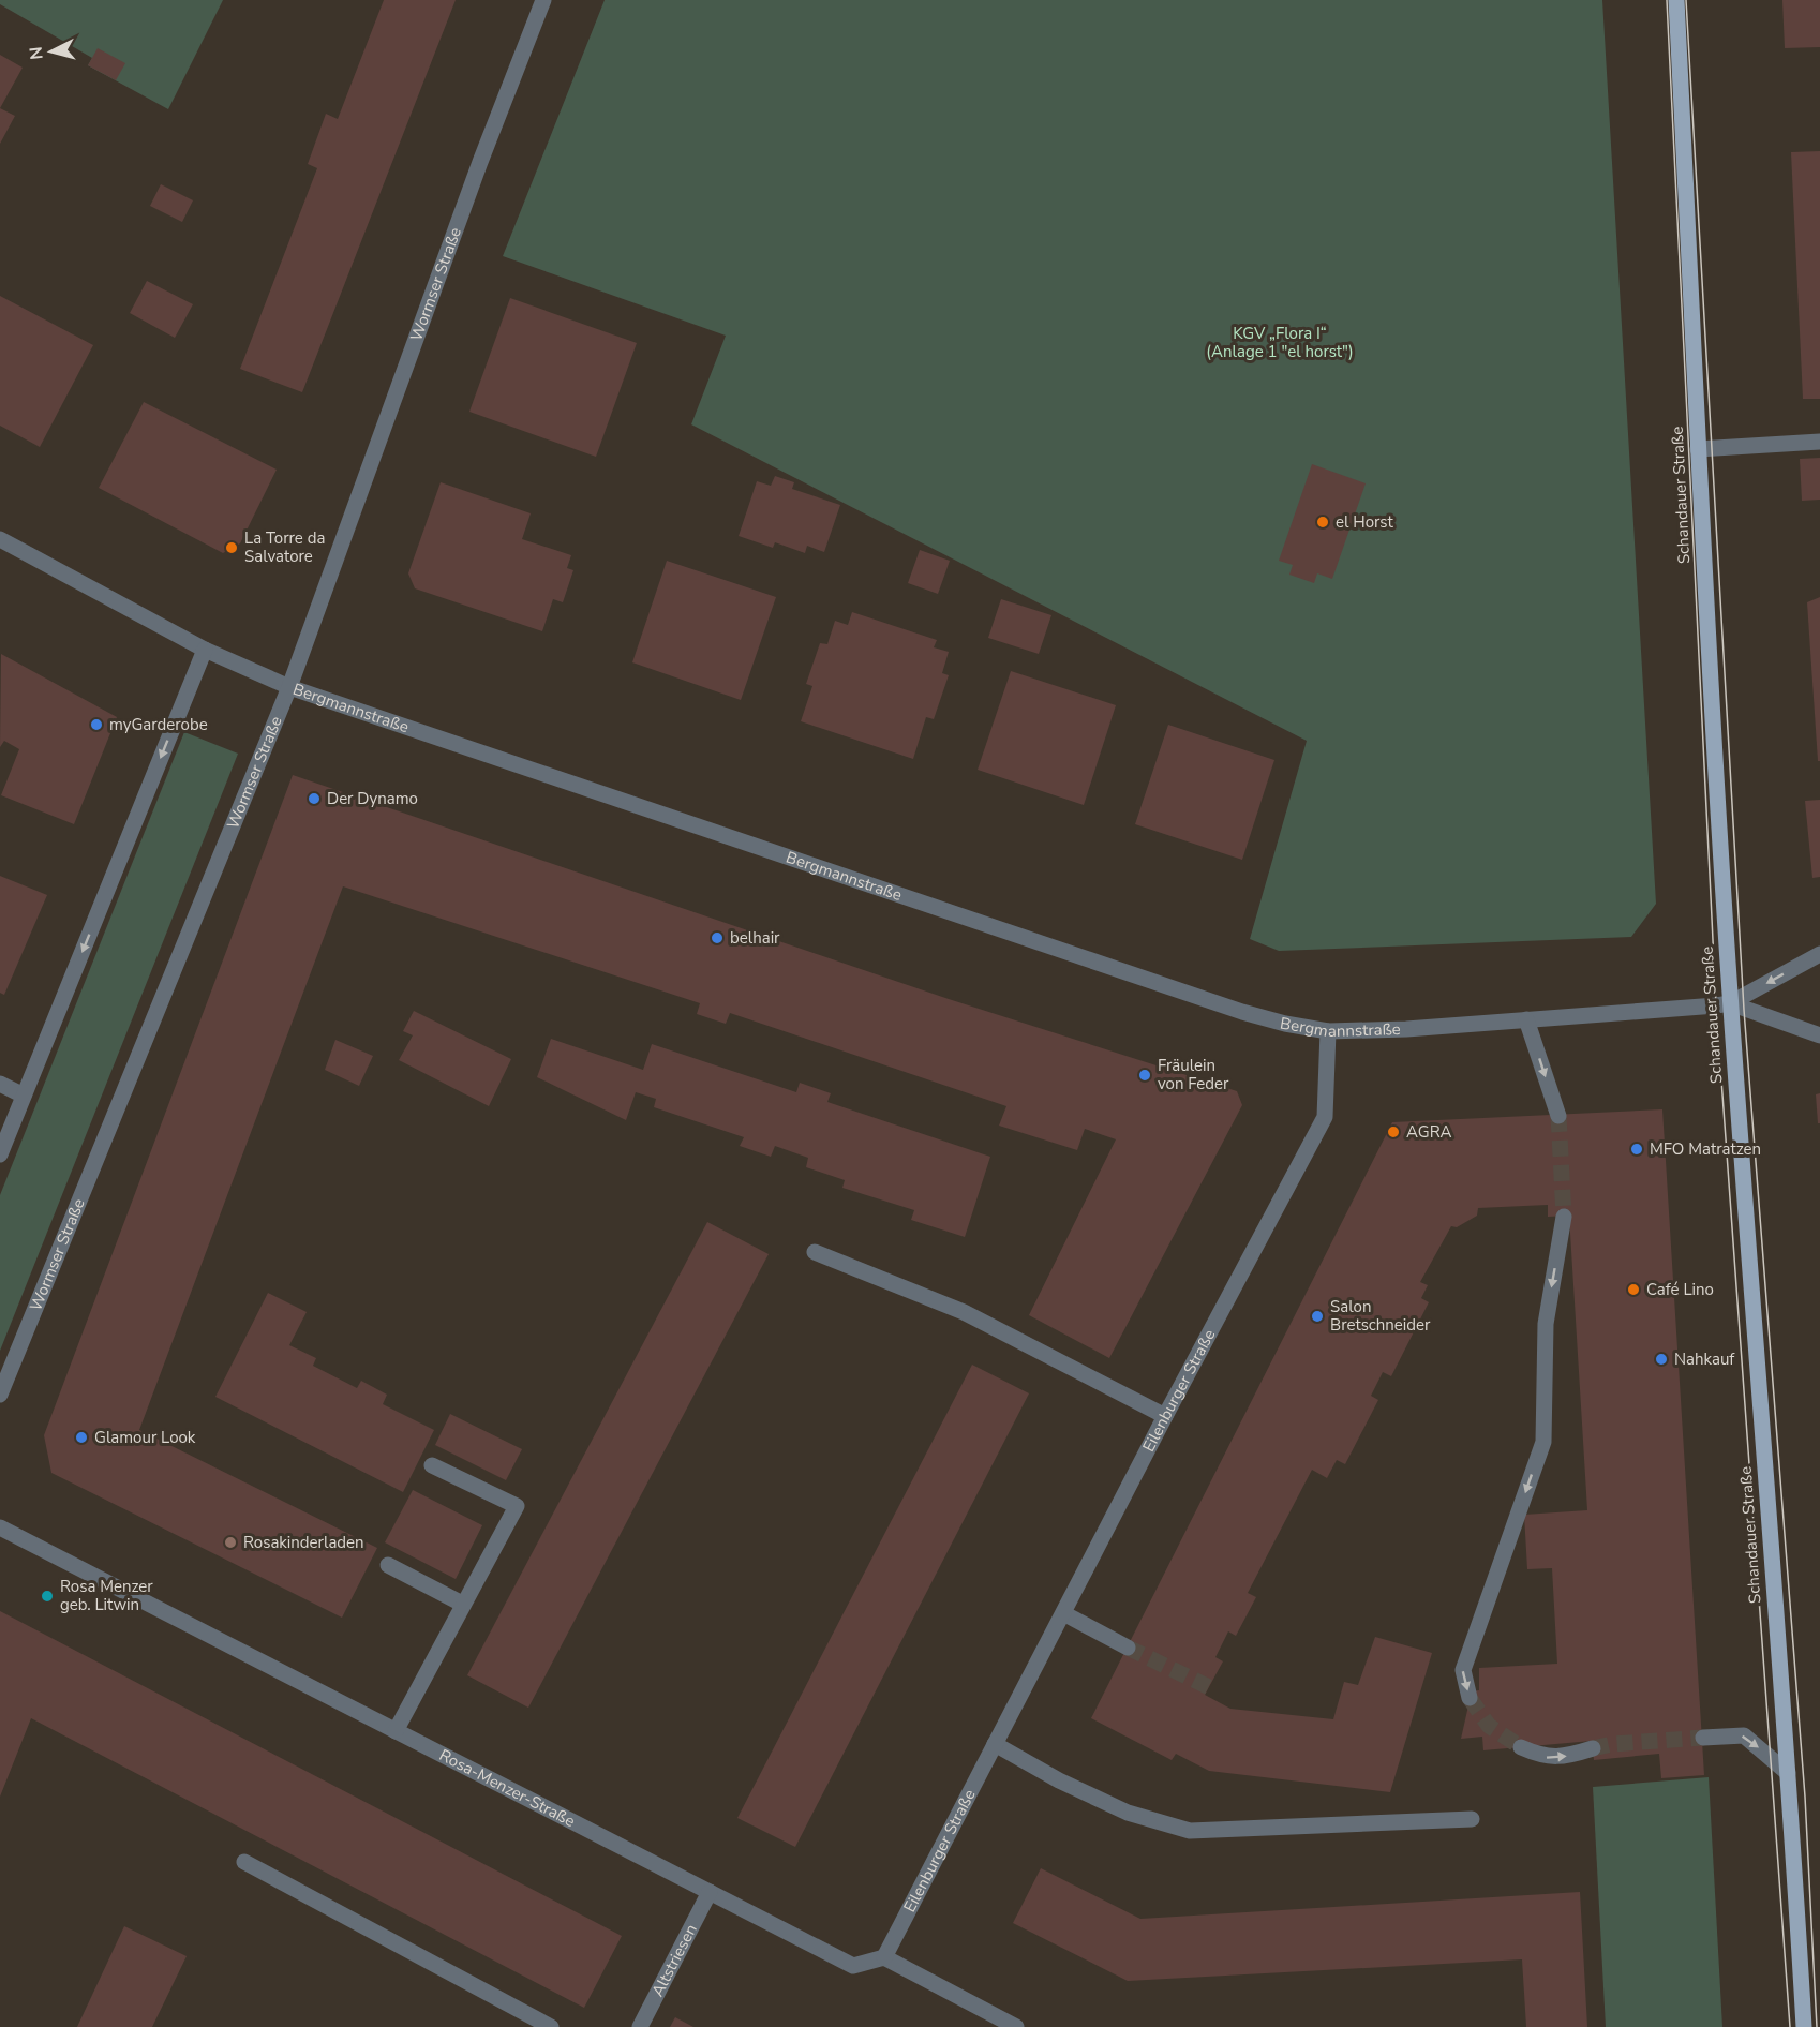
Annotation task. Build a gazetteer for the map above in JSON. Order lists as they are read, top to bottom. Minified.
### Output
{"streets":{"main road":["Schandauer Straße"],"street":["Wormser Straße","Bergmannstraße","Eilenburger Straße","Rosa-Menzer-Straße","Altstriesen"]},"crossings":[["Wormser Straße","Bergmannstraße"],["Schandauer Straße","Bergmannstraße"],["Bergmannstraße","Eilenburger Straße"],["Eilenburger Straße","Rosa-Menzer-Straße"],["Rosa-Menzer-Straße","Altstriesen"]],"parks":["KGV „Flora I“ (Anlage 1 \"el horst\")"],"places":["el Horst","La Torre da Salvatore","myGarderobe","Der Dynamo","belhair","Fräulein von Feder","AGRA","MFO Matratzen","Café Lino","Salon Bretschneider","Nahkauf","Glamour Look","Rosakinderladen","Rosa Menzer geb. Litwin"],"north":"left"}
